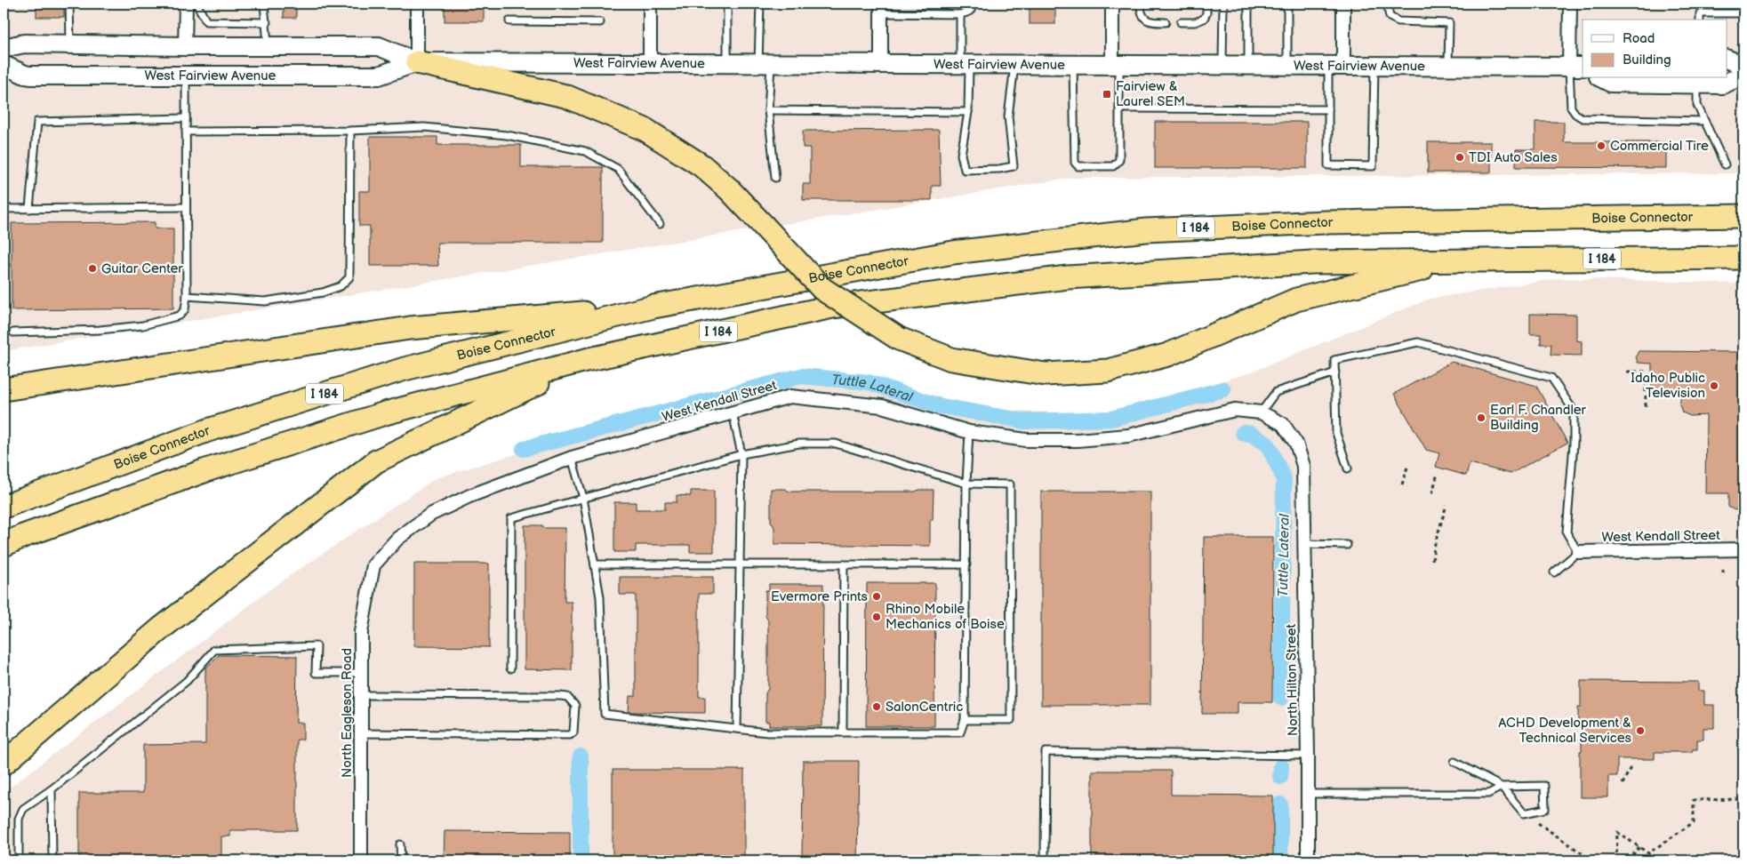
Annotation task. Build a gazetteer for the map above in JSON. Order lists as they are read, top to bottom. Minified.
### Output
{"streets":{"highway":["Boise Connector","I 184"],"main road":["West Fairview Avenue"],"street":["West Kendall Street","North Hilton Street","North Eagleson Road"]},"crossings":[["West Kendall Street","North Hilton Street"],["West Kendall Street","North Eagleson Road"]],"water":["Tuttle Lateral"],"places":{"transit":["Fairview & Laurel SEM"],"other":["Commercial Tire","TDI Auto Sales","Guitar Center","Idaho Public Television","Earl F. Chandler Building","Evermore Prints","Rhino Mobile Mechanics of Boise","SalonCentric","ACHD Development & Technical Services"]},"legend":["Road","Building"]}
